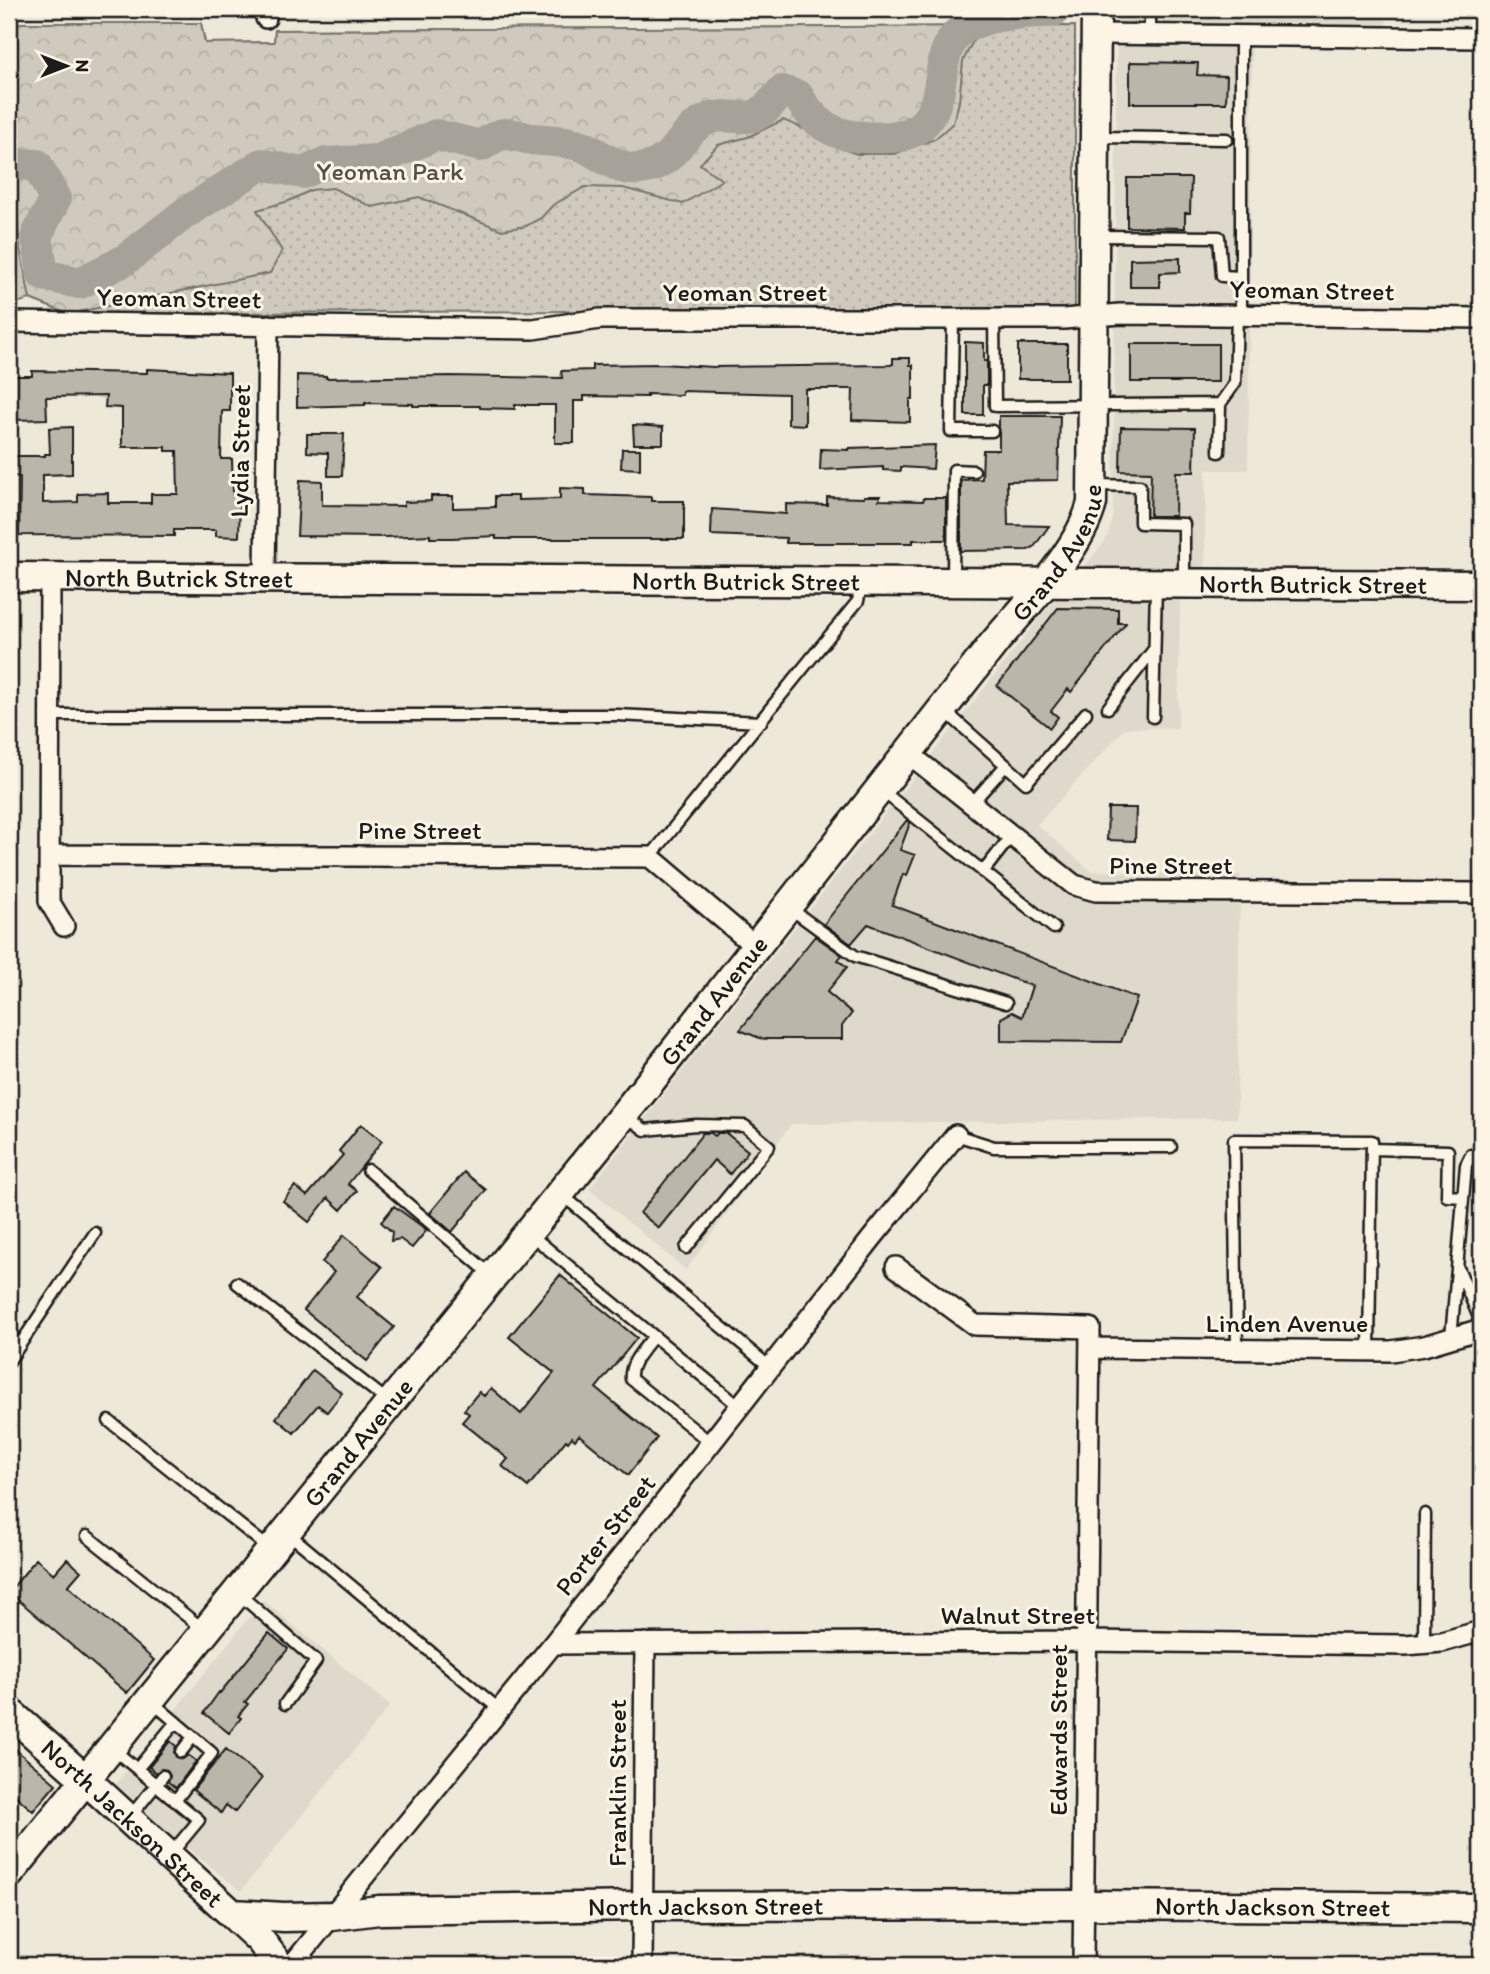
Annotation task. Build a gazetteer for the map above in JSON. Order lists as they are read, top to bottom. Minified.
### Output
{"streets":{"street":["Yeoman Street","Lydia Street","Grand Avenue","North Butrick Street","Pine Street","Linden Avenue","Porter Street","Walnut Street","Edwards Street","Franklin Street","North Jackson Street"]},"crossings":[["Yeoman Street","Lydia Street"],["Yeoman Street","Grand Avenue"],["Lydia Street","North Butrick Street"],["Grand Avenue","North Butrick Street"],["Grand Avenue","Pine Street"],["Grand Avenue","North Jackson Street"],["Linden Avenue","Edwards Street"],["Porter Street","Walnut Street"],["Porter Street","North Jackson Street"],["Walnut Street","Edwards Street"],["Walnut Street","Franklin Street"],["Edwards Street","North Jackson Street"],["Franklin Street","North Jackson Street"]],"parks":["Yeoman Park"],"north":"right"}
